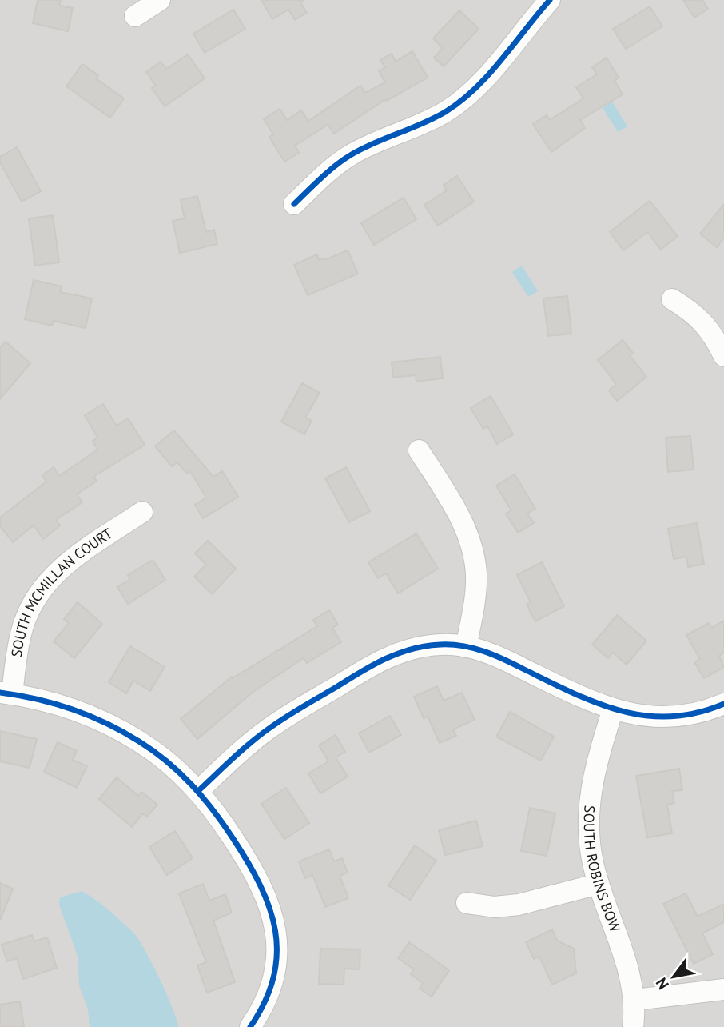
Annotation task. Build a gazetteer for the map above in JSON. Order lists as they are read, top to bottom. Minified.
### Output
{"streets":{"street":["SOUTH MCMILLAN COURT","SOUTH ROBINS BOW"]},"north":"bottom left"}
